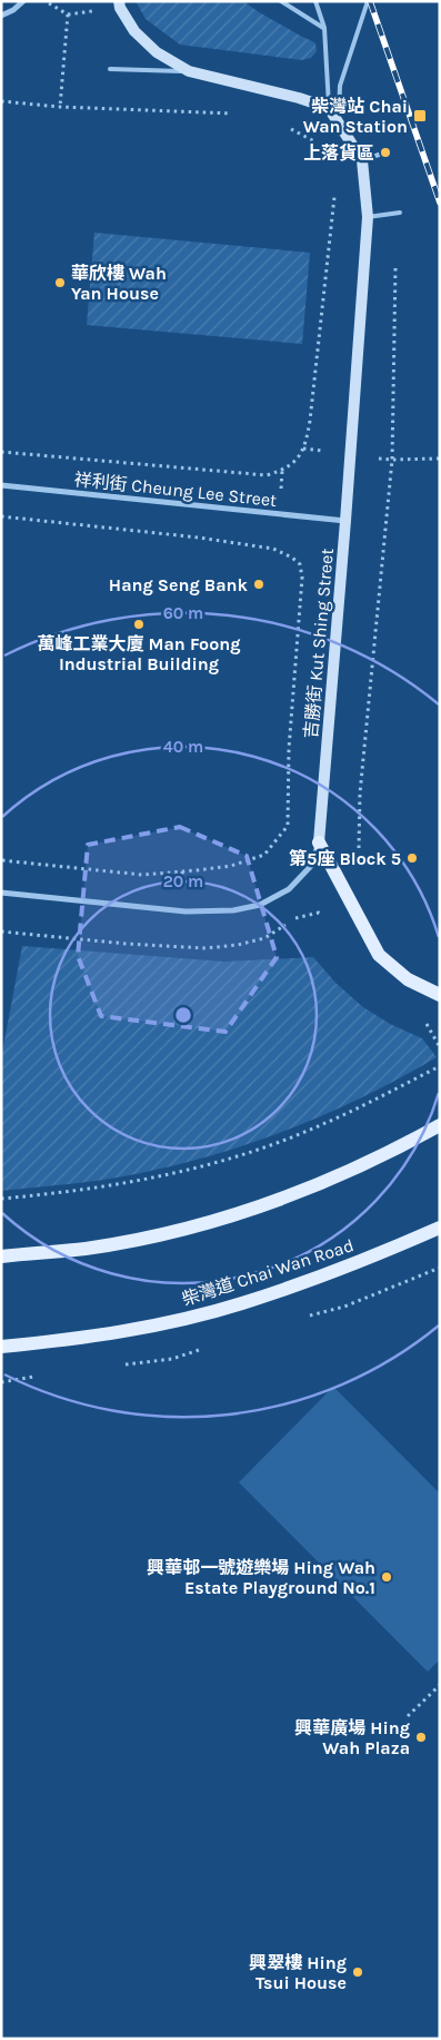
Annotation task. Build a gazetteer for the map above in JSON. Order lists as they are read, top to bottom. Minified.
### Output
{"streets":{"main road":["柴灣道 Chai Wan Road"],"street":["祥利街 Cheung Lee Street","吉勝街 Kut Shing Street"]},"crossings":[["祥利街 Cheung Lee Street","吉勝街 Kut Shing Street"]],"places":{"transit":["柴灣站 Chai Wan Station"],"other":["上落貨區","華欣樓 Wah Yan House","Hang Seng Bank","萬峰工業大廈 Man Foong Industrial Building","第5座 Block 5","興華邨一號遊樂場 Hing Wah Estate Playground No.1","興華廣場 Hing Wah Plaza","興翠樓 Hing Tsui House"]},"rings":["60 m","40 m","20 m"]}
